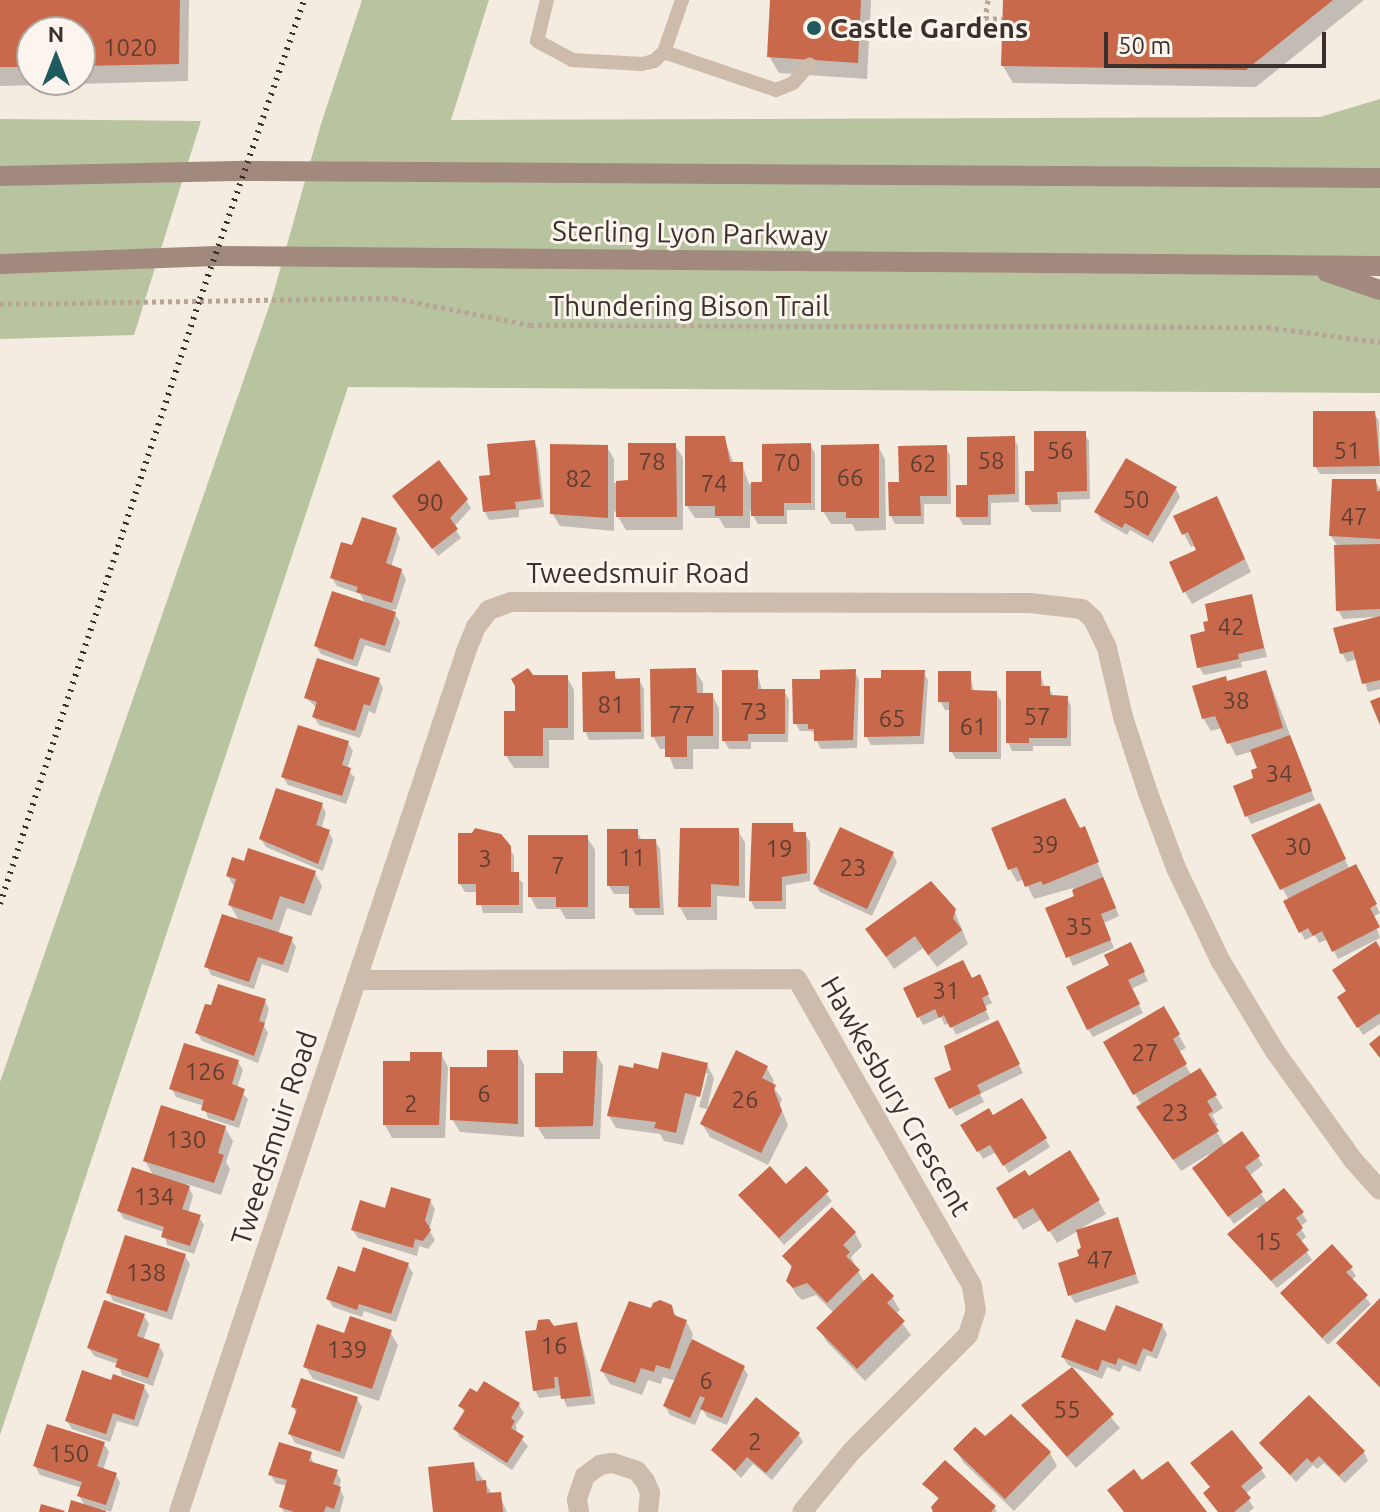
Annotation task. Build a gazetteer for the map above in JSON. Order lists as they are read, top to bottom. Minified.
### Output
{"streets":{"main road":["Sterling Lyon Parkway"],"street":["Tweedsmuir Road","Hawkesbury Crescent"],"path":["Thundering Bison Trail"]},"crossings":[["Tweedsmuir Road","Hawkesbury Crescent"]],"places":["Castle Gardens"],"house_numbers":["1020","56","51","58","78","70","62","66","82","74","50","90","47","42","38","81","73","77","57","65","61","34","39","30","19","11","3","7","23","35","31","27","126","6","26","2","23","130","134","15","47","138","16","139","6","55","2","150"],"scale_bar":"50 m","north":"top"}
